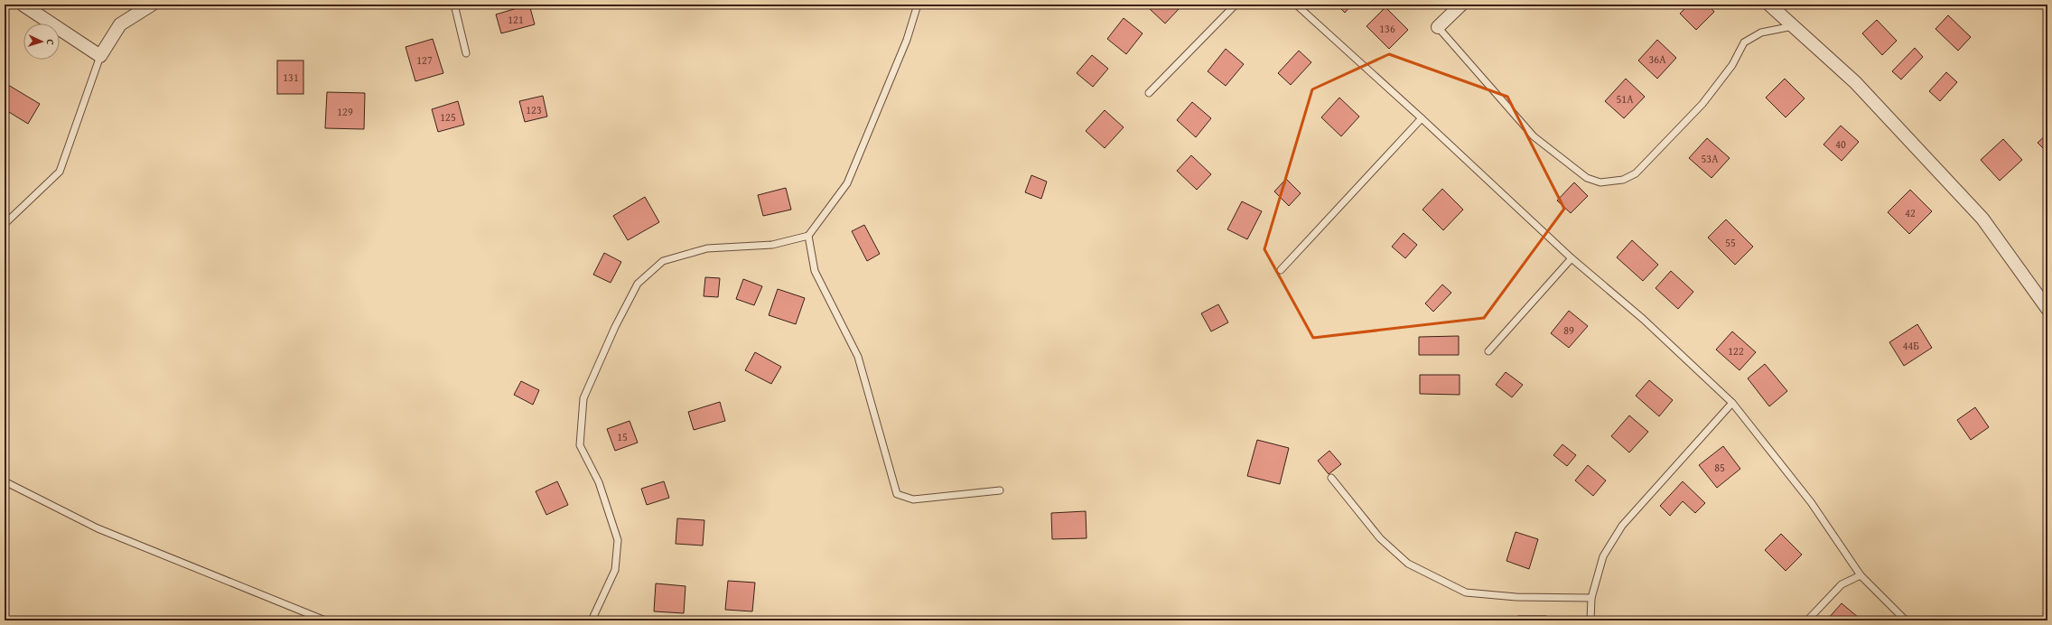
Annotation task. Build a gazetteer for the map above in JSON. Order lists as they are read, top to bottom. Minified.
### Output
{"house_numbers":["121","136","36А","127","131","51А","123","129","125","40","53А","42","55","89","44Б","122","15","85"],"north":"right"}
